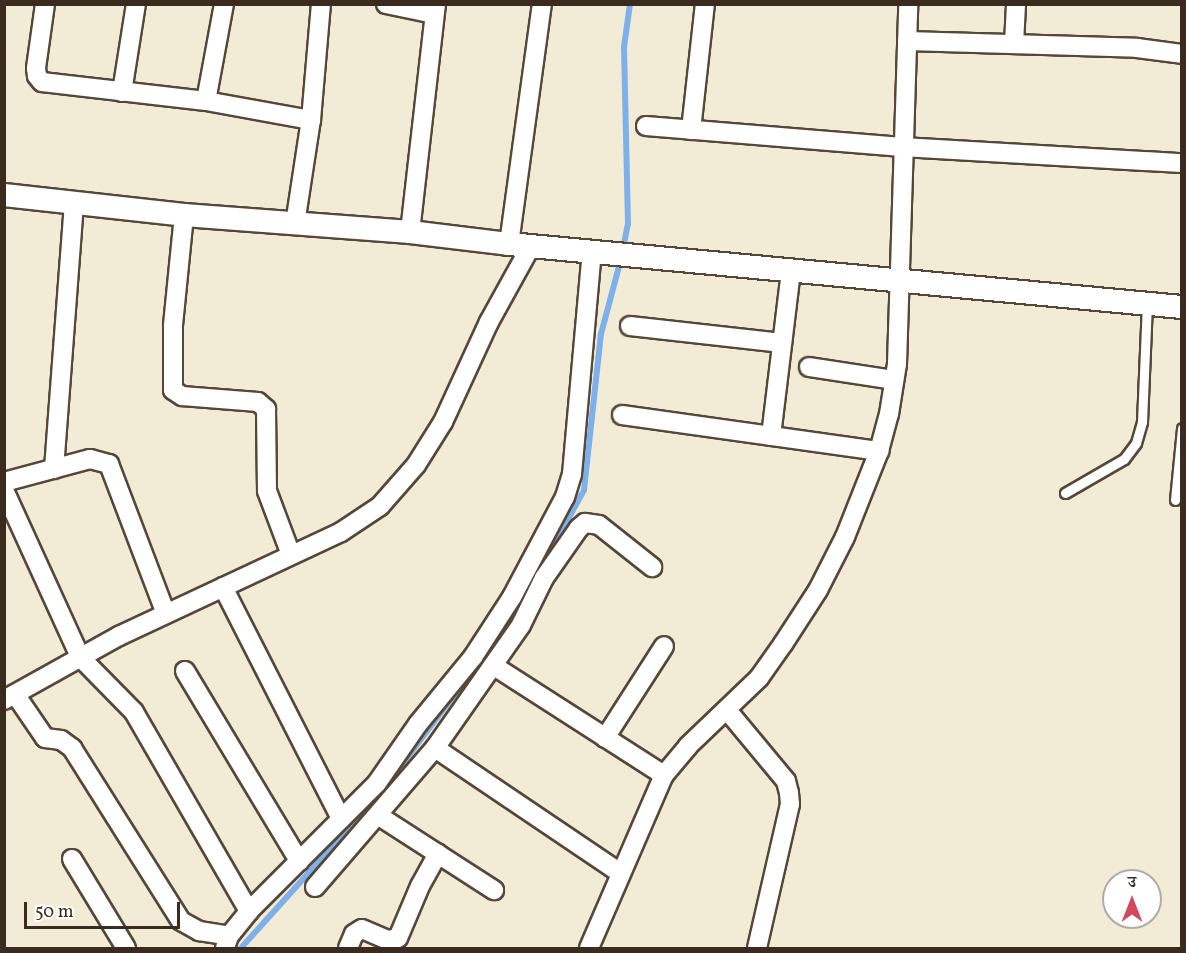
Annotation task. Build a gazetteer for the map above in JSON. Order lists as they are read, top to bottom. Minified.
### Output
{"scale_bar":"50 m","north":"top"}
